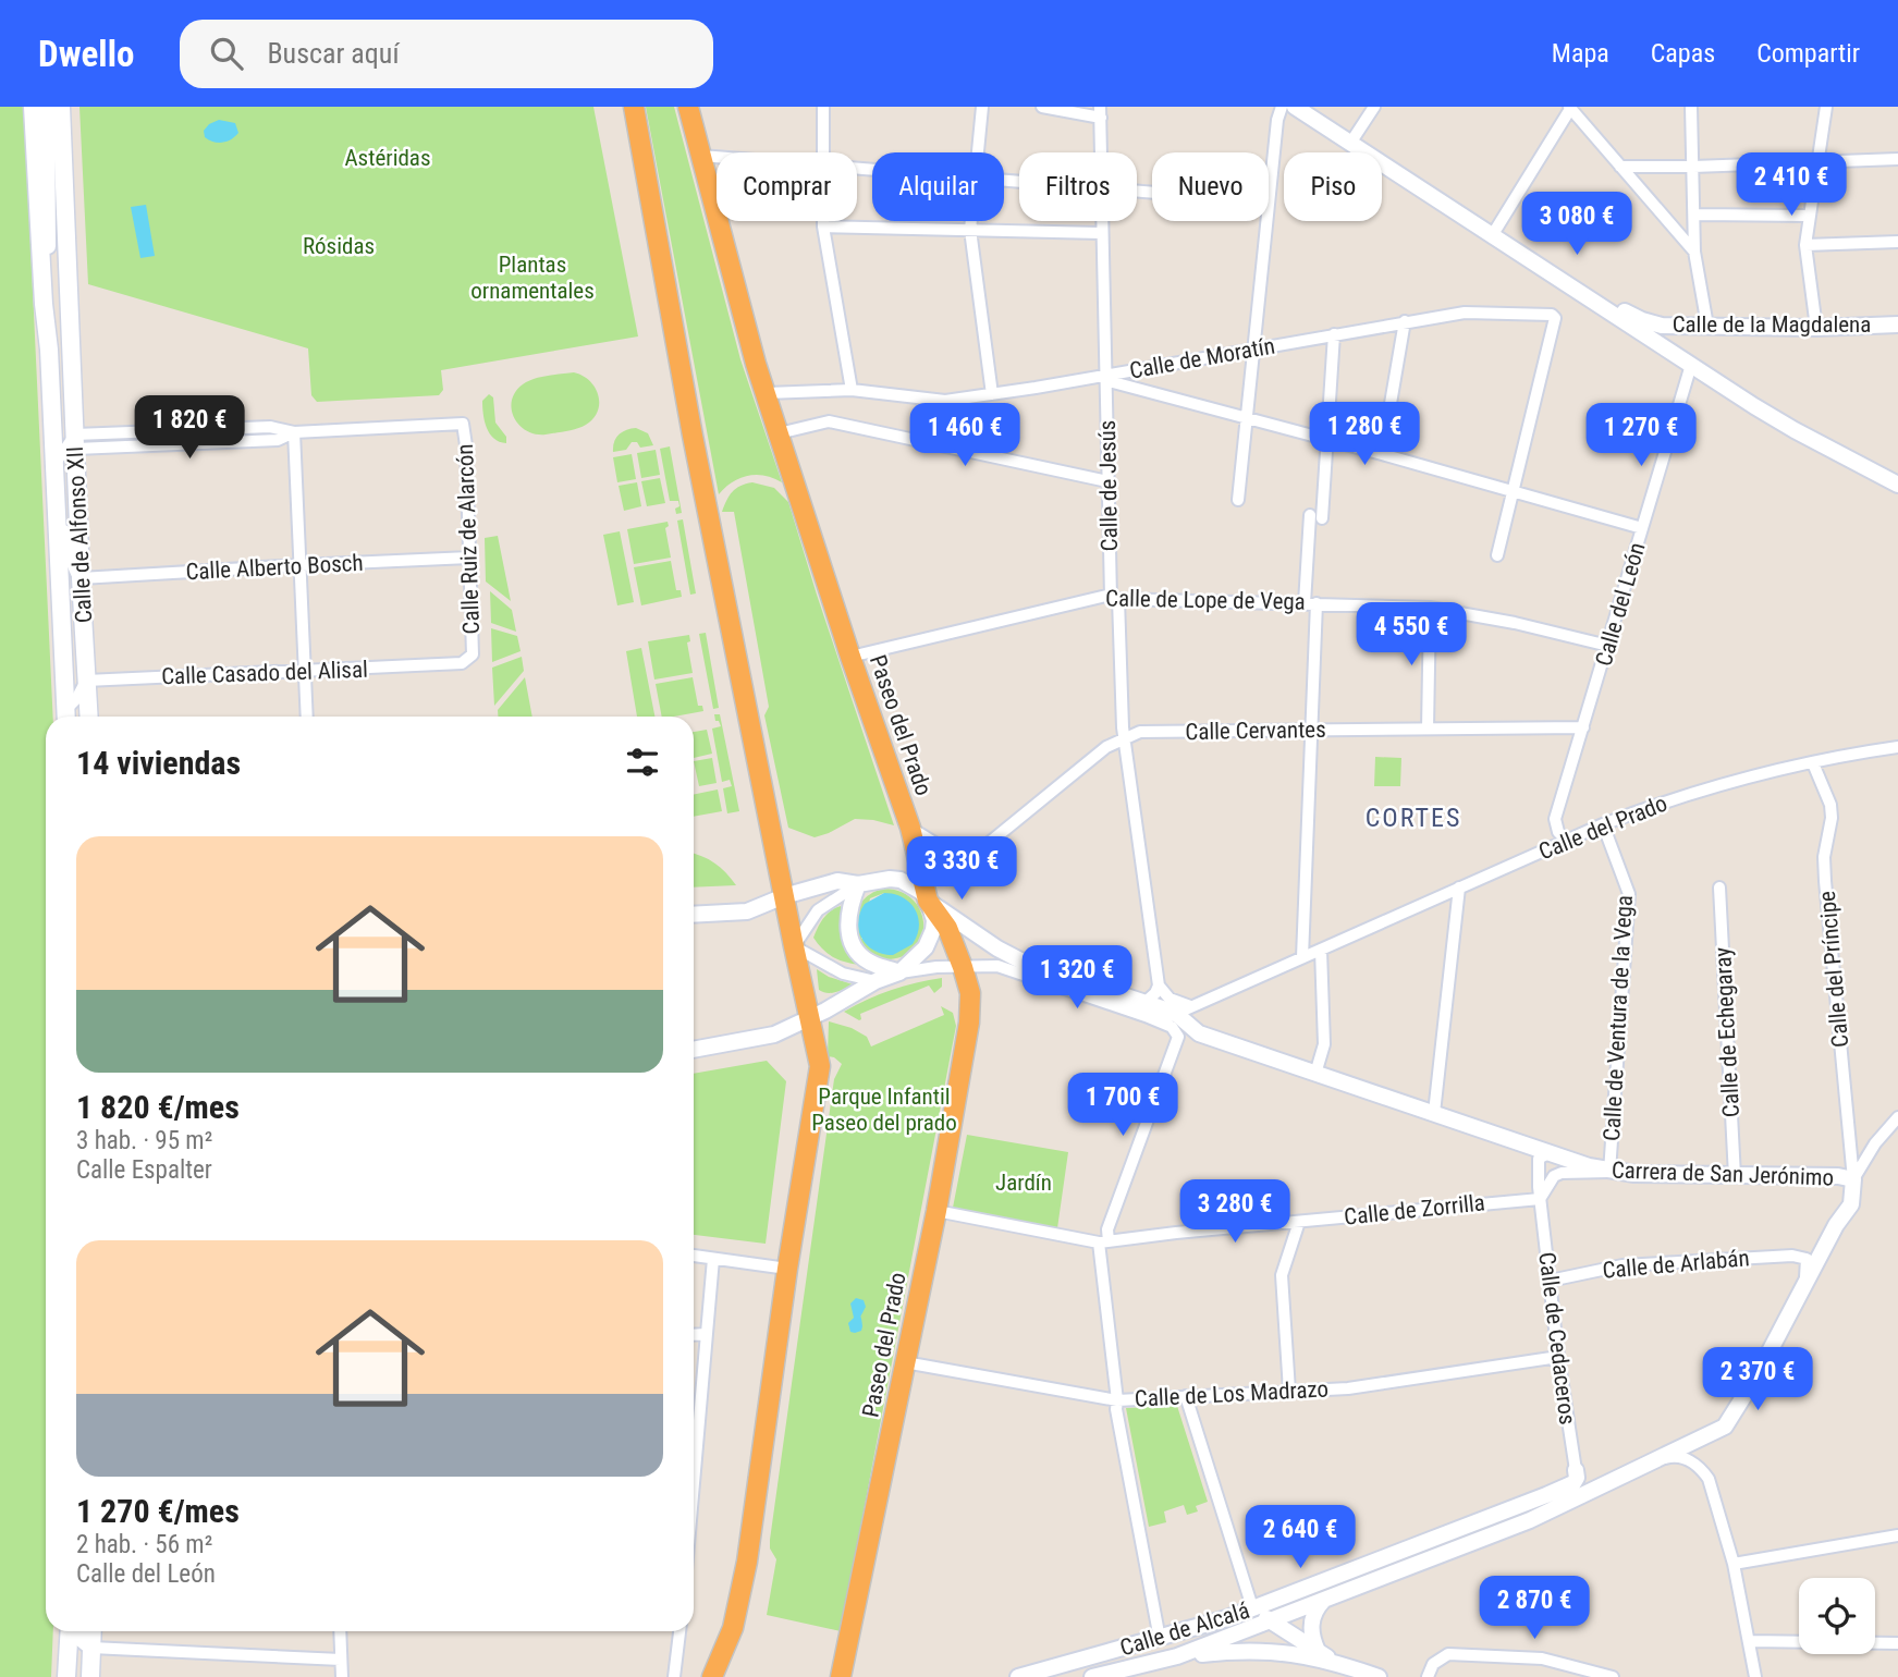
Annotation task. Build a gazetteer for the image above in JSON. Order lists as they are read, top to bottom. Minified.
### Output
{"streets":{"highway":["Paseo del Prado"],"main road":["Calle de Alfonso XII"],"street":["Calle de la Magdalena","Calle de Moratín","Calle de Jesús","Calle Ruiz de Alarcón","Calle Alberto Bosch","Calle de Lope de Vega","Calle del León","Calle Casado del Alisal","Calle Cervantes","Calle del Prado","Calle del Príncipe","Calle de Ventura de la Vega","Calle de Echegaray","Carrera de San Jerónimo","Calle de Zorrilla","Calle de Arlabán","Calle de Cedaceros","Calle de Los Madrazo","Calle de Alcalá"]},"crossings":[["Calle de Moratín","Calle de Jesús"],["Calle de Moratín","Paseo del Prado"],["Calle de Jesús","Calle de Lope de Vega"],["Calle de Jesús","Calle Cervantes"],["Calle de Alfonso XII","Calle Alberto Bosch"],["Calle de Alfonso XII","Calle Casado del Alisal"],["Calle Ruiz de Alarcón","Calle Alberto Bosch"],["Calle Ruiz de Alarcón","Calle Casado del Alisal"],["Calle de Lope de Vega","Calle del León"],["Calle de Lope de Vega","Paseo del Prado"],["Calle del León","Calle Cervantes"],["Calle del León","Calle del Prado"],["Paseo del Prado","Calle Cervantes"],["Paseo del Prado","Calle de Zorrilla"],["Paseo del Prado","Calle de Los Madrazo"],["Calle del Prado","Calle del Príncipe"],["Calle del Prado","Calle de Ventura de la Vega"],["Calle del Príncipe","Carrera de San Jerónimo"],["Calle de Ventura de la Vega","Carrera de San Jerónimo"],["Calle de Echegaray","Carrera de San Jerónimo"],["Calle de Zorrilla","Calle de Cedaceros"],["Calle de Arlabán","Calle de Cedaceros"],["Calle de Arlabán","Calle de Alcalá"],["Calle de Cedaceros","Calle de Los Madrazo"],["Calle de Cedaceros","Calle de Alcalá"]],"districts":["CORTES"],"parks":["Astéridas","Rósidas","Plantas ornamentales","Parque Infantil Paseo del prado","Jardín"],"page":{"header":"Dwello","search":"Buscar aquí","nav":["Mapa","Capas","Compartir"],"price":["2 410 €","3 080 €","1 820 €","1 280 €","1 460 €","1 270 €","4 550 €","3 330 €","1 320 €","1 700 €","3 280 €","2 370 €","2 640 €","2 870 €"],"chip":["Comprar","Alquilar","Filtros","Nuevo","Piso"],"heading":"14 viviendas","list":[{"name":"1 820 €/mes","note":"3 hab. · 95 m² · Calle Espalter"},{"name":"1 270 €/mes","note":"2 hab. · 56 m² · Calle del León"}]}}
